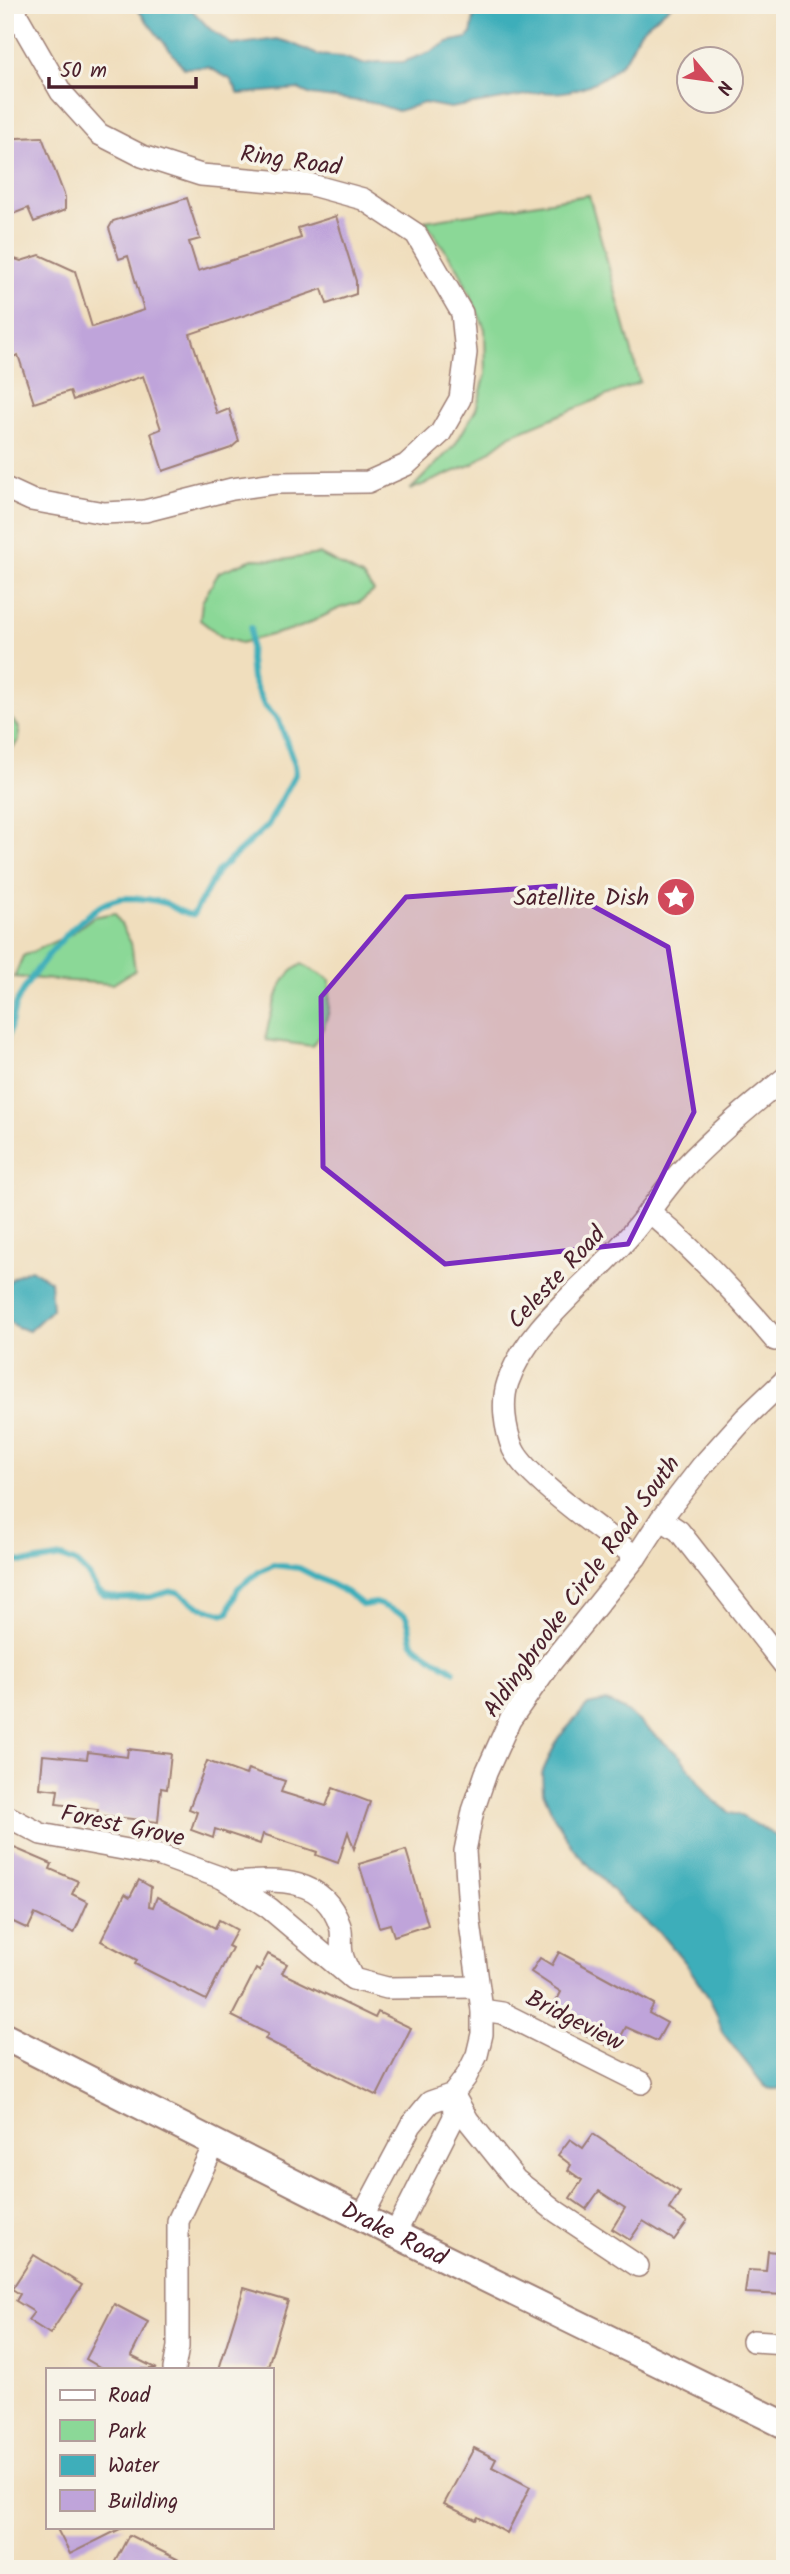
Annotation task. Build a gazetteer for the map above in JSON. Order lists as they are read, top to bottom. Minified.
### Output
{"streets":{"street":["Ring Road","Celeste Road","Aldingbrooke Circle Road South","Forest Grove","Bridgeview","Drake Road"]},"crossings":[["Celeste Road","Aldingbrooke Circle Road South"],["Aldingbrooke Circle Road South","Forest Grove"],["Aldingbrooke Circle Road South","Bridgeview"],["Aldingbrooke Circle Road South","Drake Road"]],"places":{"place":["Satellite Dish"]},"legend":["Road","Park","Water","Building"],"scale_bar":"50 m","north":"bottom right"}
